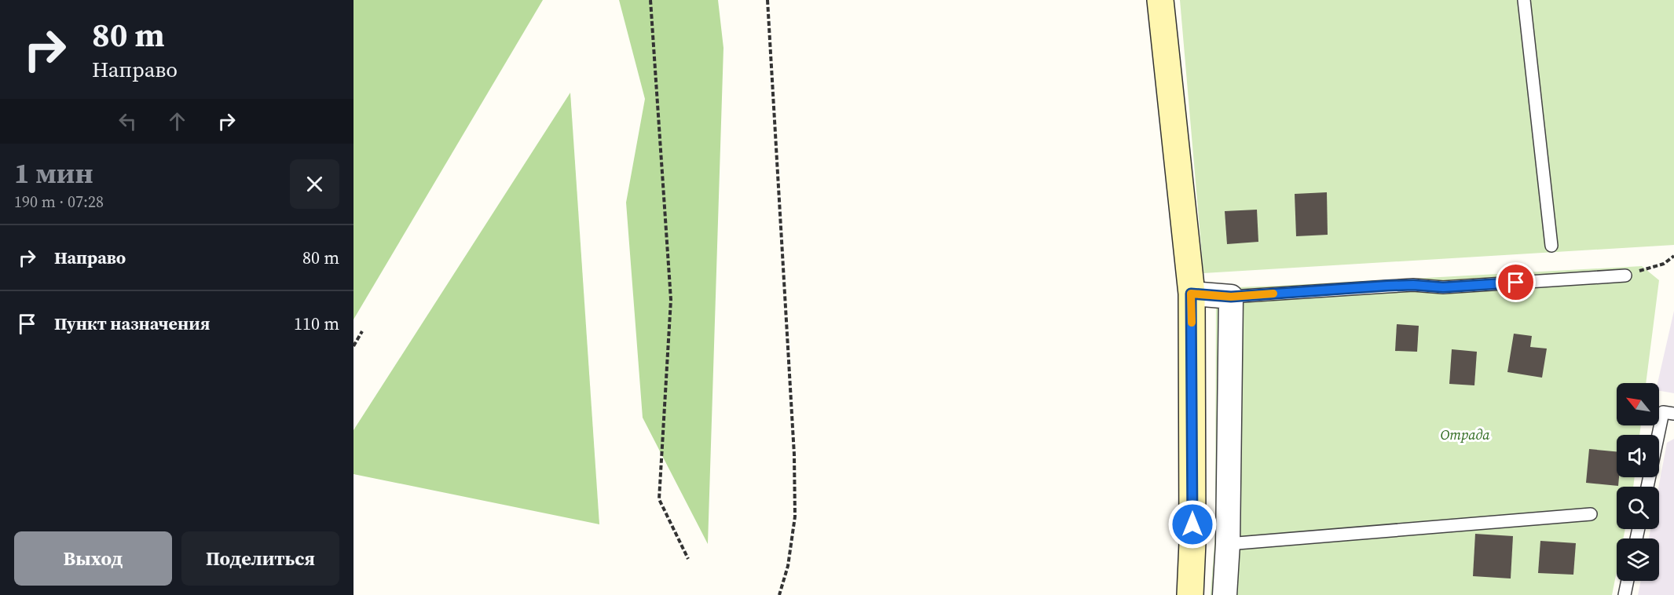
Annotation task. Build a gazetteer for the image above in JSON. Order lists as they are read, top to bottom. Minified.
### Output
{"parks":["Отрада"],"north":"top left","page":{"turn":["80 m","Направо"],"heading":["1 мин","190 m · 07:28"],"list":[{"name":"Направо","value":"80 m"},{"name":"Пункт назначения","value":"110 m"}],"buttons":["Выход","Поделиться"]}}
